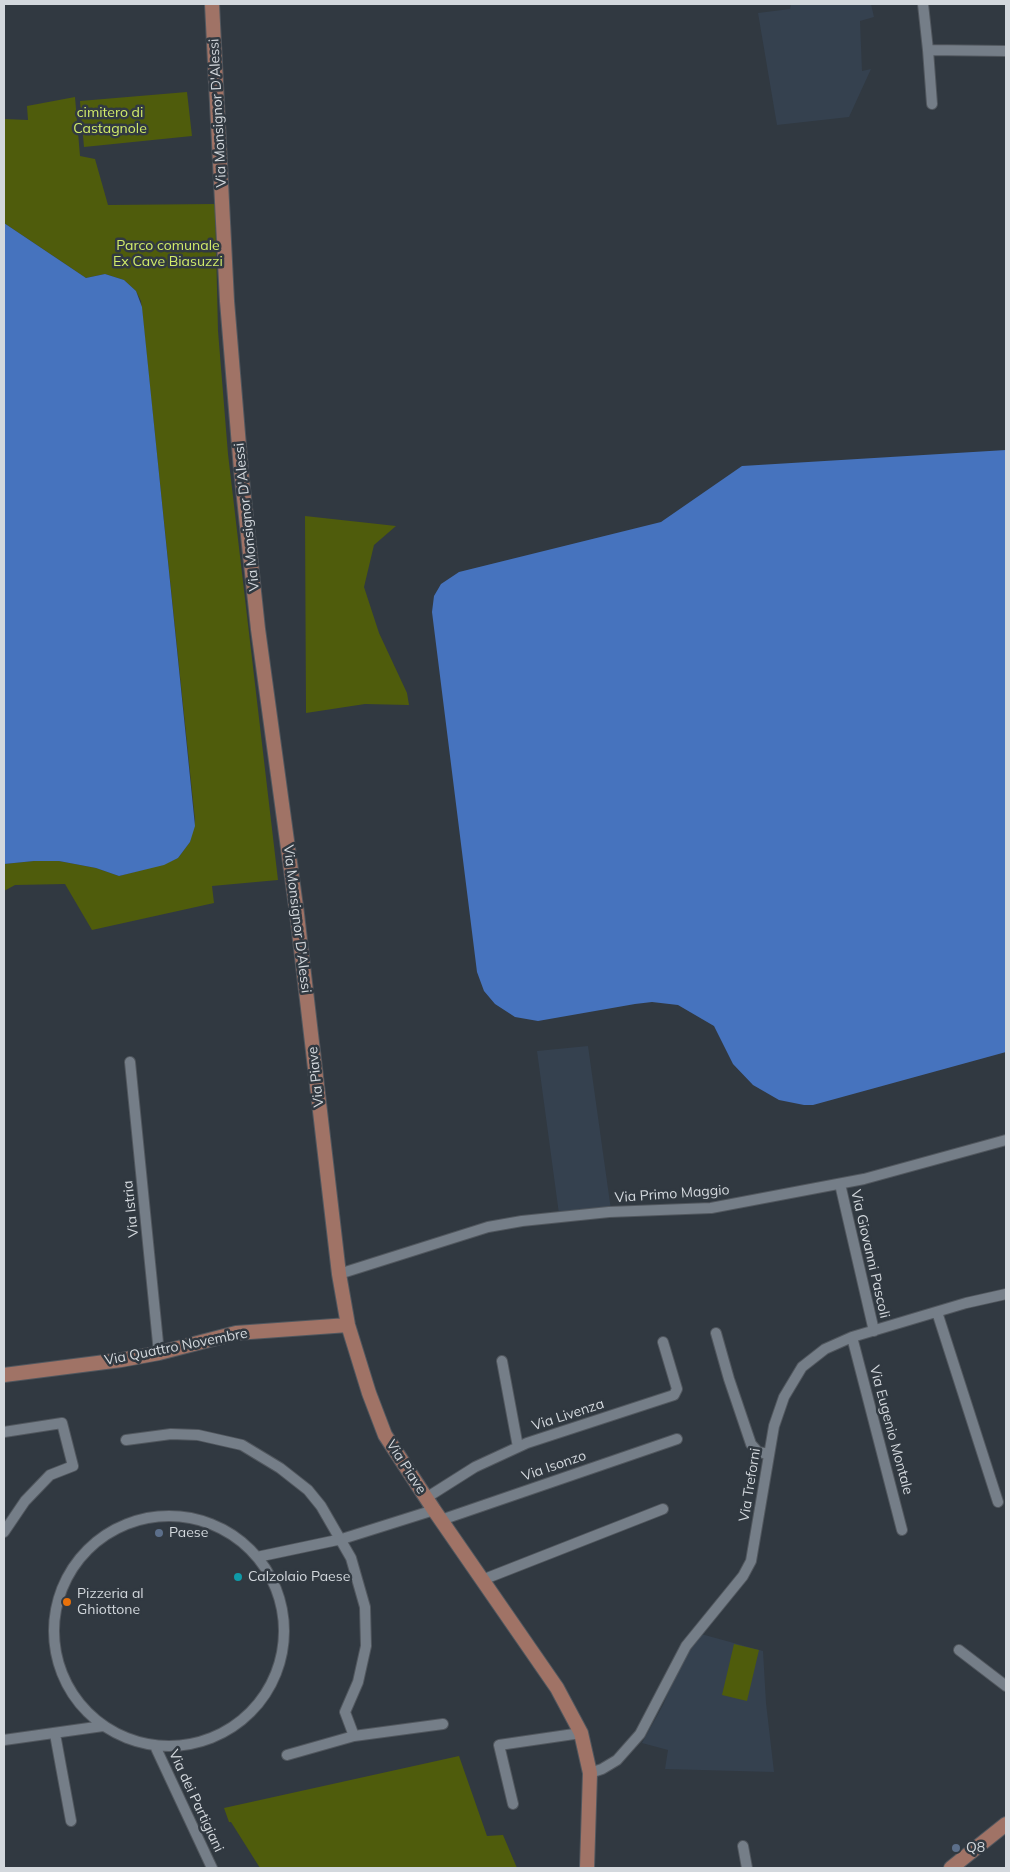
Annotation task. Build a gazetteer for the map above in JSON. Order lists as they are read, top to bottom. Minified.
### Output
{"streets":{"main road":["Via Monsignor D'Alessi","Via Piave","Via Quattro Novembre"],"street":["Via Primo Maggio","Via Istria","Via Giovanni Pascoli","Via Livenza","Via Eugenio Montale","Via Isonzo","Via Treforni","Via dei Partigiani"]},"crossings":[["Via Monsignor D'Alessi","Via Piave"],["Via Piave","Via Primo Maggio"],["Via Piave","Via Quattro Novembre"],["Via Piave","Via Livenza"],["Via Piave","Via Isonzo"],["Via Piave","Via Treforni"],["Via Primo Maggio","Via Giovanni Pascoli"],["Via Istria","Via Quattro Novembre"],["Via Giovanni Pascoli","Via Treforni"],["Via Eugenio Montale","Via Treforni"]],"parks":["cimitero di Castagnole","Parco comunale Ex Cave Biasuzzi"],"places":["Paese","Calzolaio Paese","Pizzeria al Ghiottone","Q8"]}
